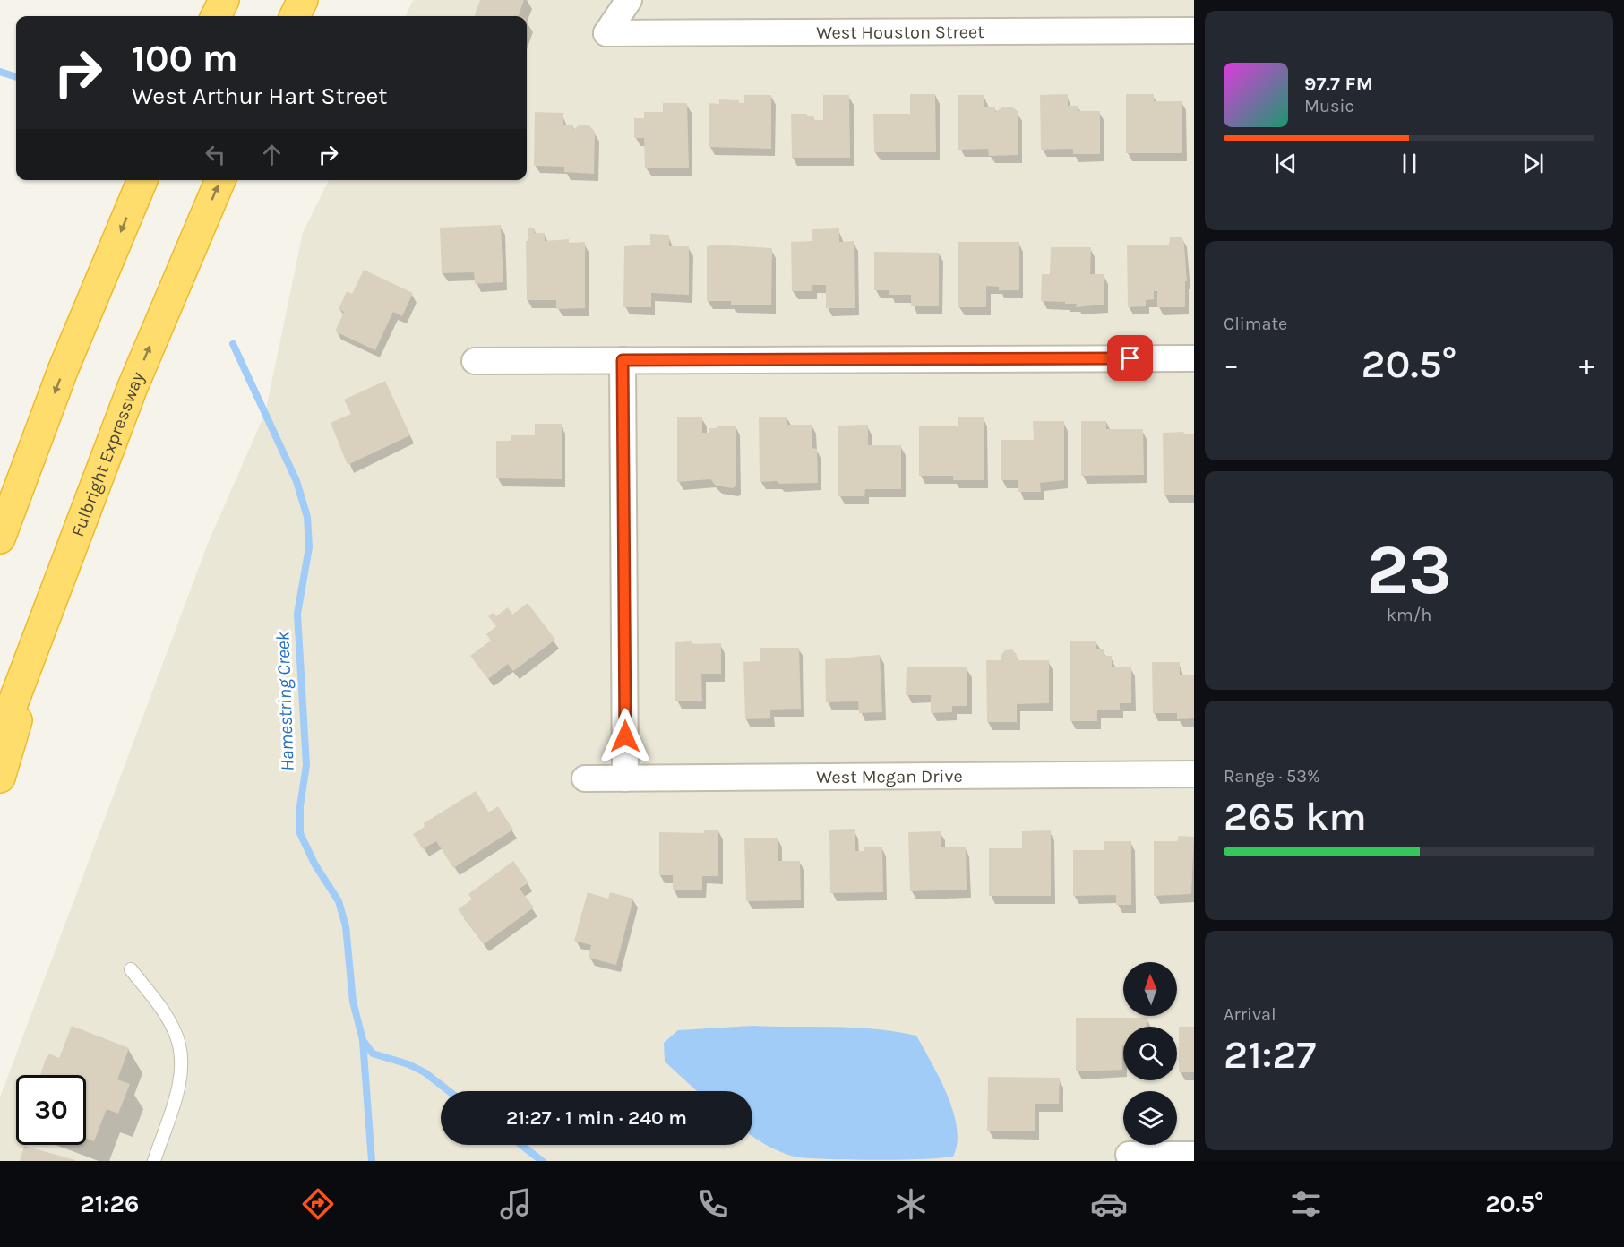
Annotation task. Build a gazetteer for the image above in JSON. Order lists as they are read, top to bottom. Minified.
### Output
{"streets":{"highway":["Fulbright Expressway"],"street":["West Houston Street","West Megan Drive"]},"water":["Hamestring Creek"],"north":"top","page":{"turn":["100 m","West Arthur Hart Street"],"song":["97.7 FM","Music"],"tile":["Climate",["23","km/h"],["Range · 53%","265 km"],["Arrival","21:27"]],"heat":["−","20.5°","+"],"limit":"30","trip":"21:27 · 1 min · 240 m","tabs":["21:26","20.5°"]}}
